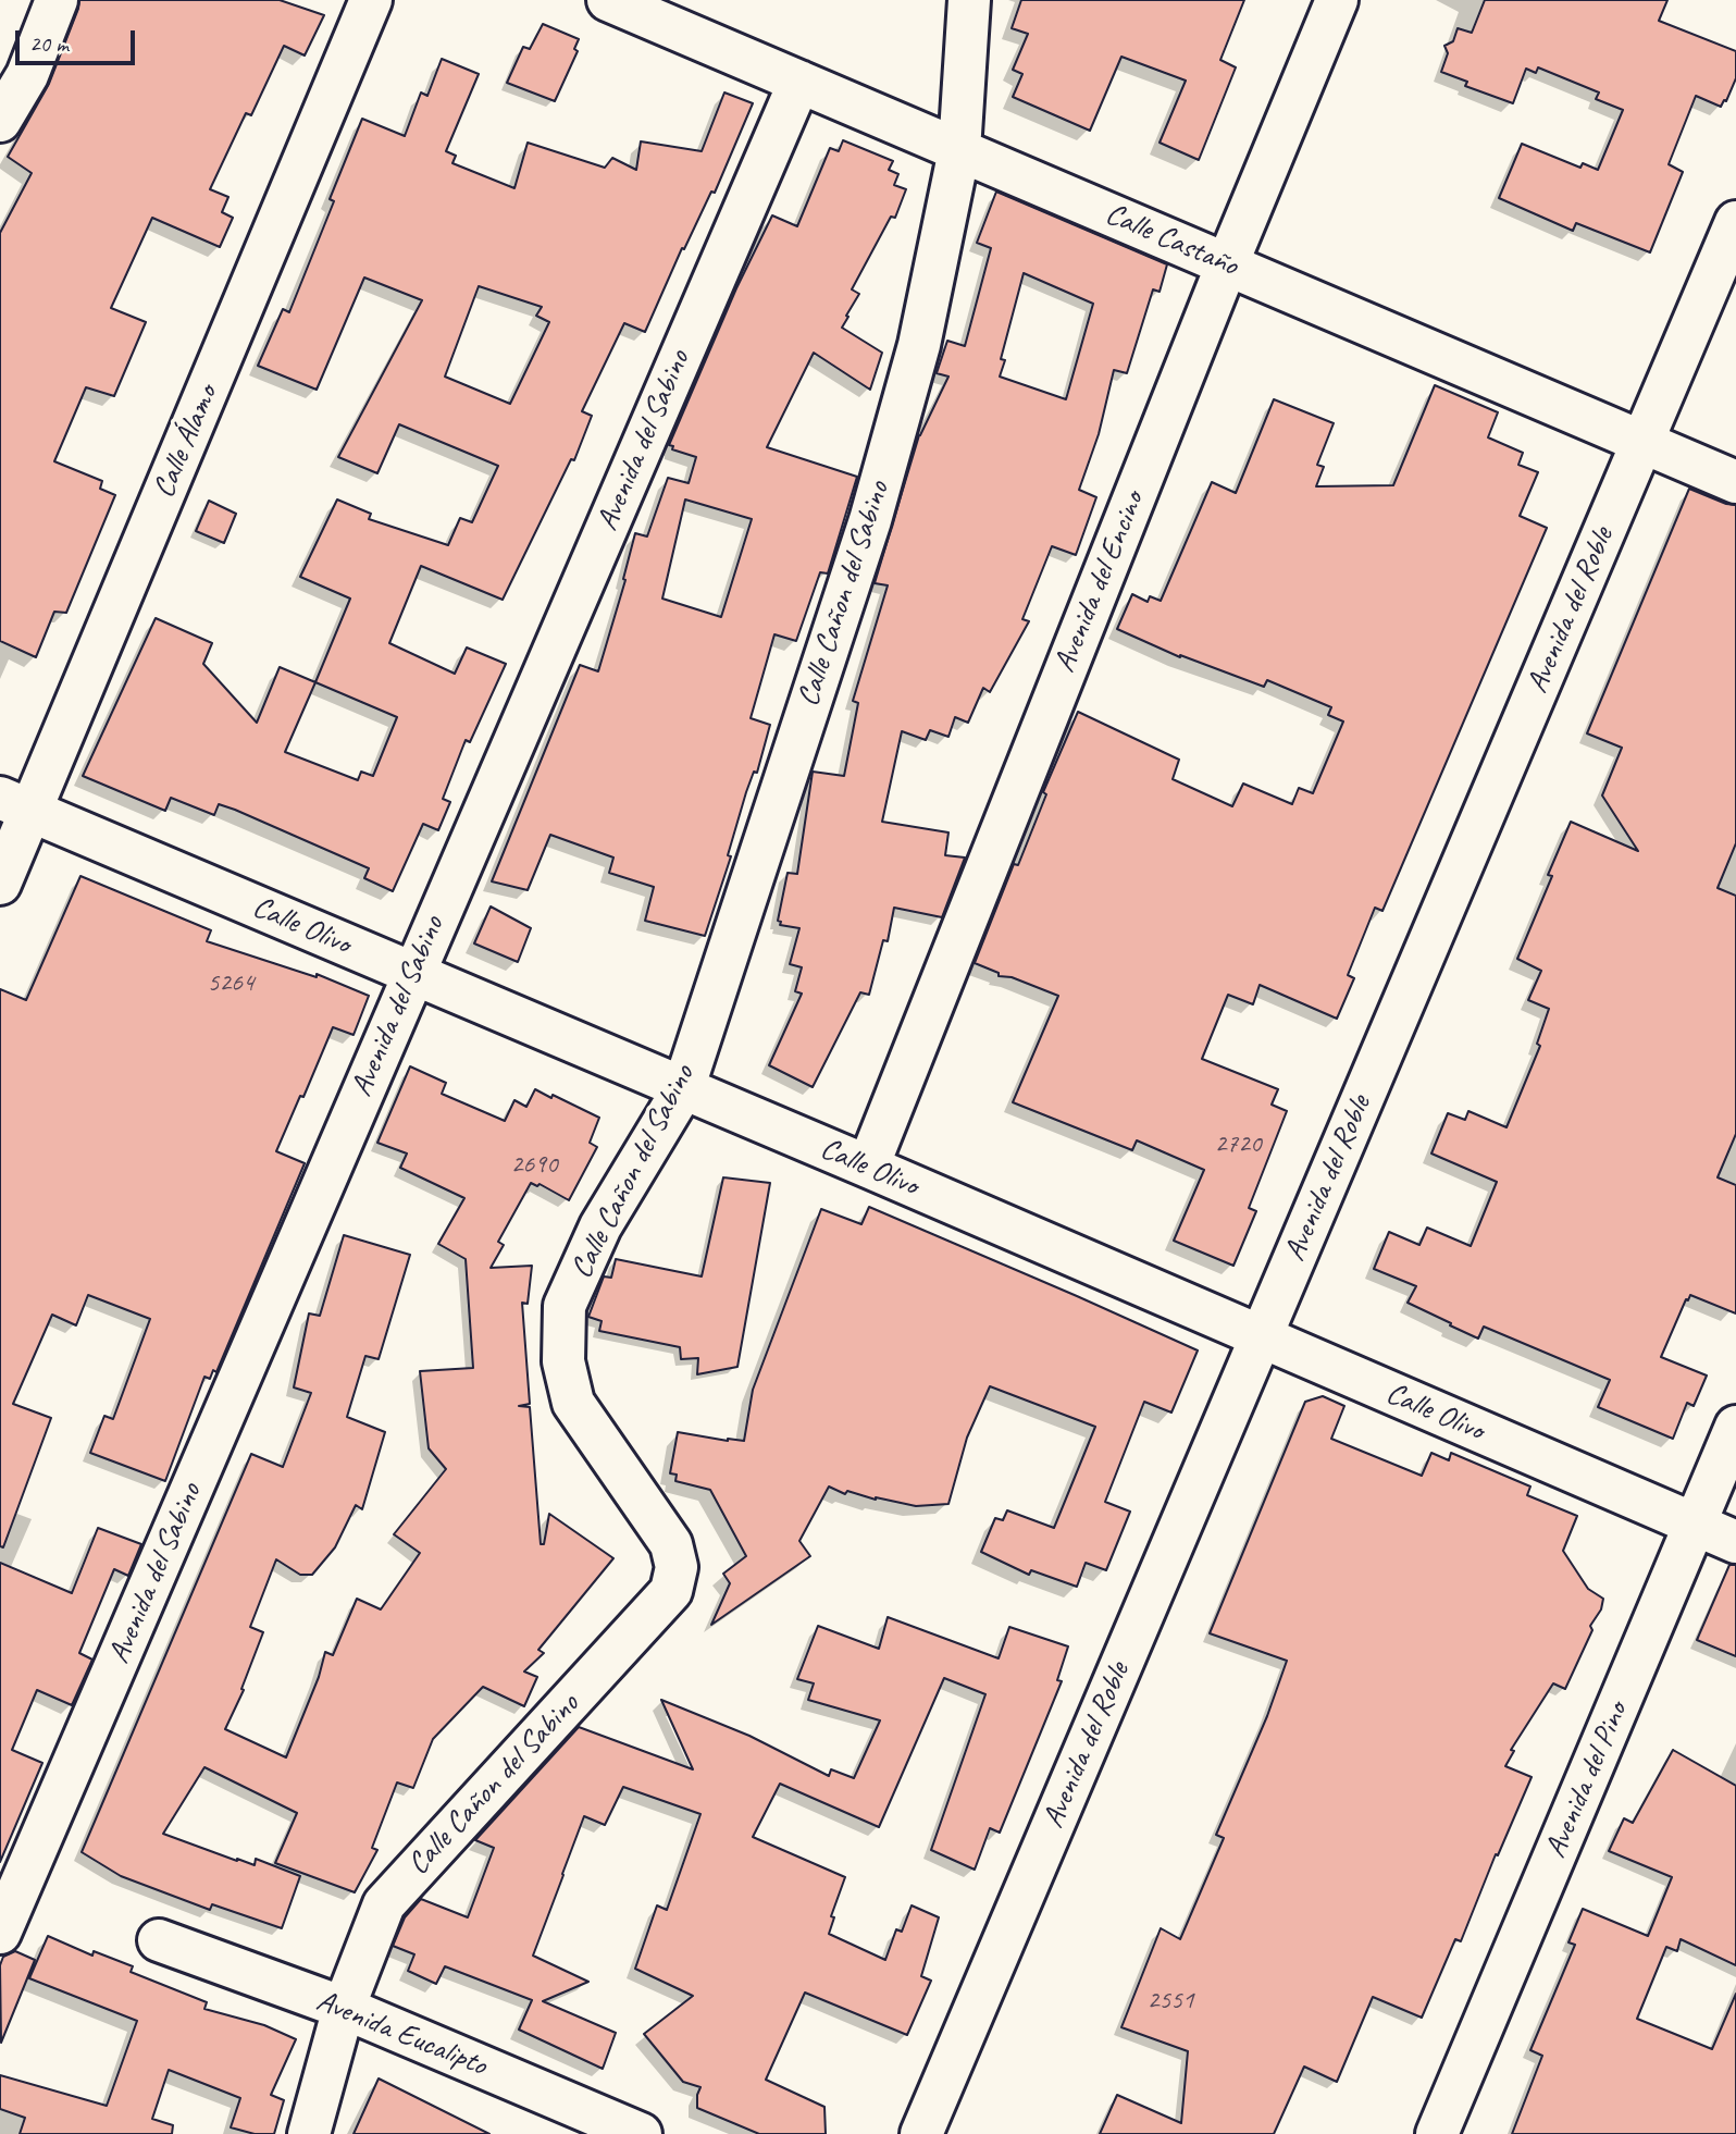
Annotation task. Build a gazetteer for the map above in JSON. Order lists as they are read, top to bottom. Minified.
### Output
{"streets":{"street":["Calle Castaño","Avenida del Sabino","Calle Álamo","Avenida del Encino","Calle Cañon del Sabino","Avenida del Roble","Calle Olivo","Avenida del Pino","Avenida Eucalipto"]},"crossings":[["Calle Castaño","Avenida del Sabino"],["Calle Castaño","Avenida del Encino"],["Calle Castaño","Calle Cañon del Sabino"],["Calle Castaño","Avenida del Roble"],["Avenida del Sabino","Calle Olivo"],["Calle Álamo","Calle Olivo"],["Avenida del Encino","Calle Olivo"],["Calle Cañon del Sabino","Calle Olivo"],["Calle Cañon del Sabino","Avenida Eucalipto"],["Avenida del Roble","Calle Olivo"],["Calle Olivo","Avenida del Pino"]],"house_numbers":["5264","2720","2690","2551"],"scale_bar":"20 m"}
